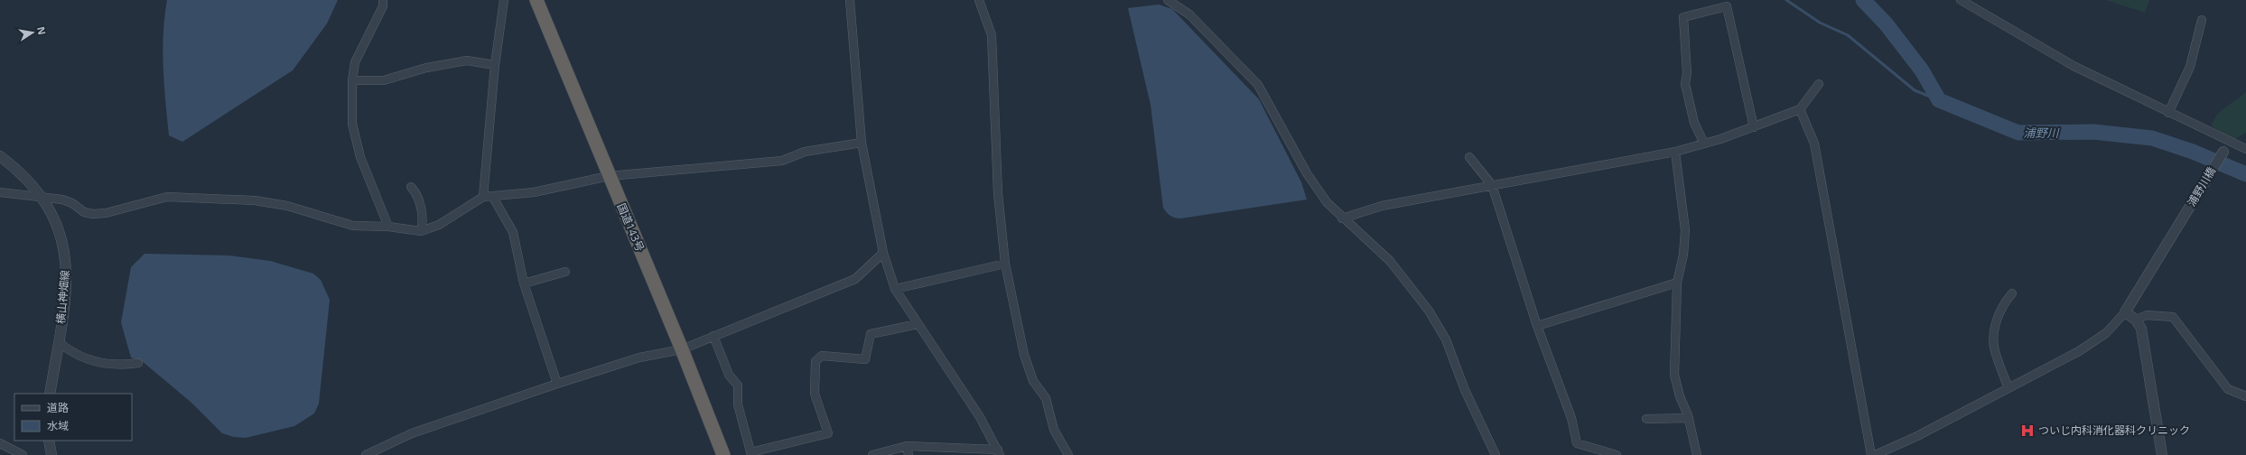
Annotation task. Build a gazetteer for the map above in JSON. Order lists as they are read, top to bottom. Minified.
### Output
{"streets":{"highway":["国道143号"],"street":["浦野川橋","横山神畑線"]},"water":["浦野川"],"places":{"hospital":["ついじ内科消化器科クリニック"]},"legend":["道路","水域"],"north":"right"}
